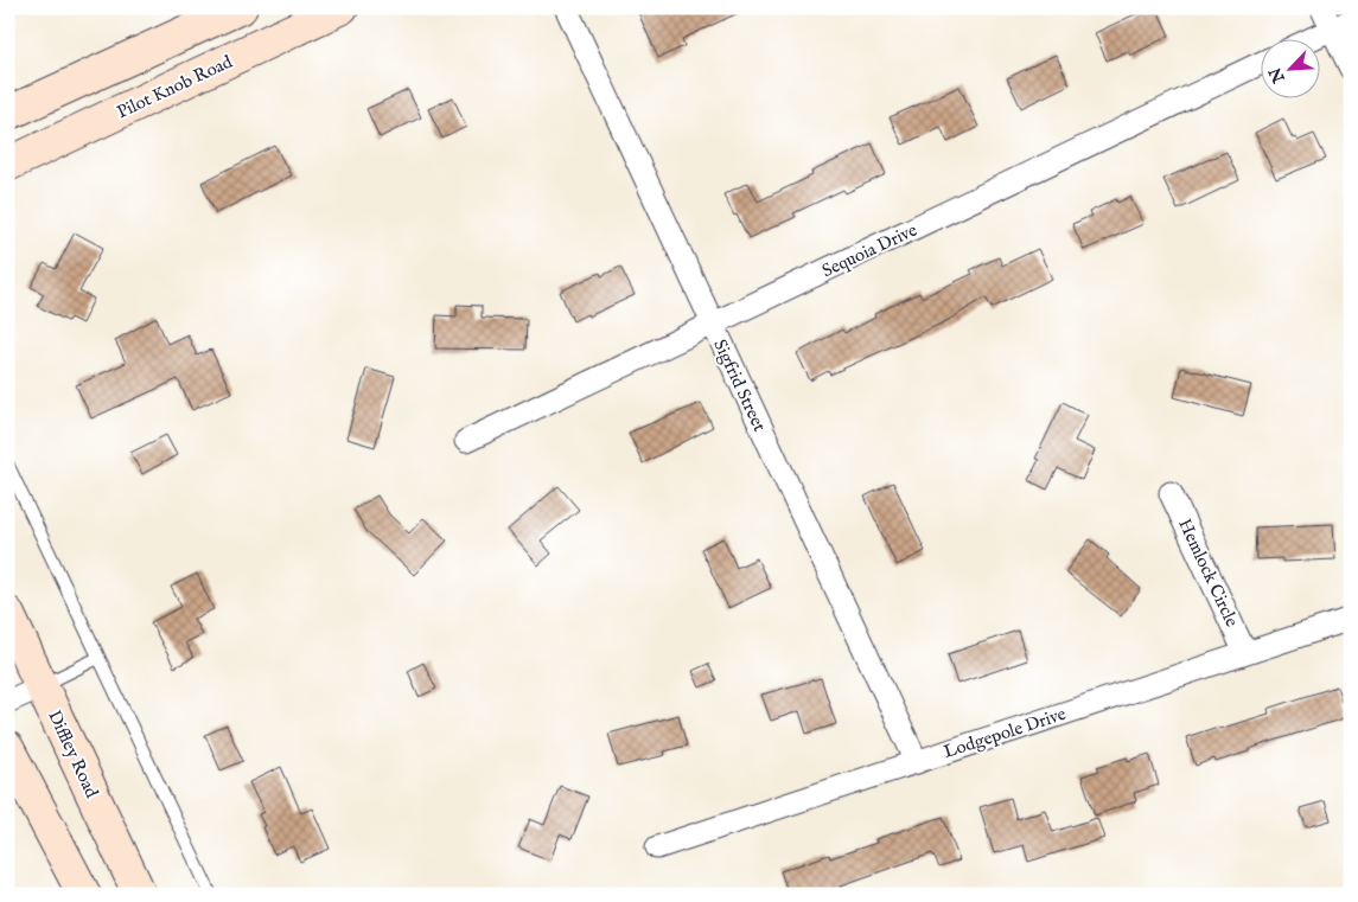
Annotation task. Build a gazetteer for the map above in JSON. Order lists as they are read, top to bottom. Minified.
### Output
{"streets":{"main road":["Pilot Knob Road","Diffley Road"],"street":["Sequoia Drive","Sigfrid Street","Hemlock Circle","Lodgepole Drive"]},"crossings":[["Sequoia Drive","Sigfrid Street"],["Sigfrid Street","Lodgepole Drive"],["Hemlock Circle","Lodgepole Drive"]],"north":"bottom left"}
